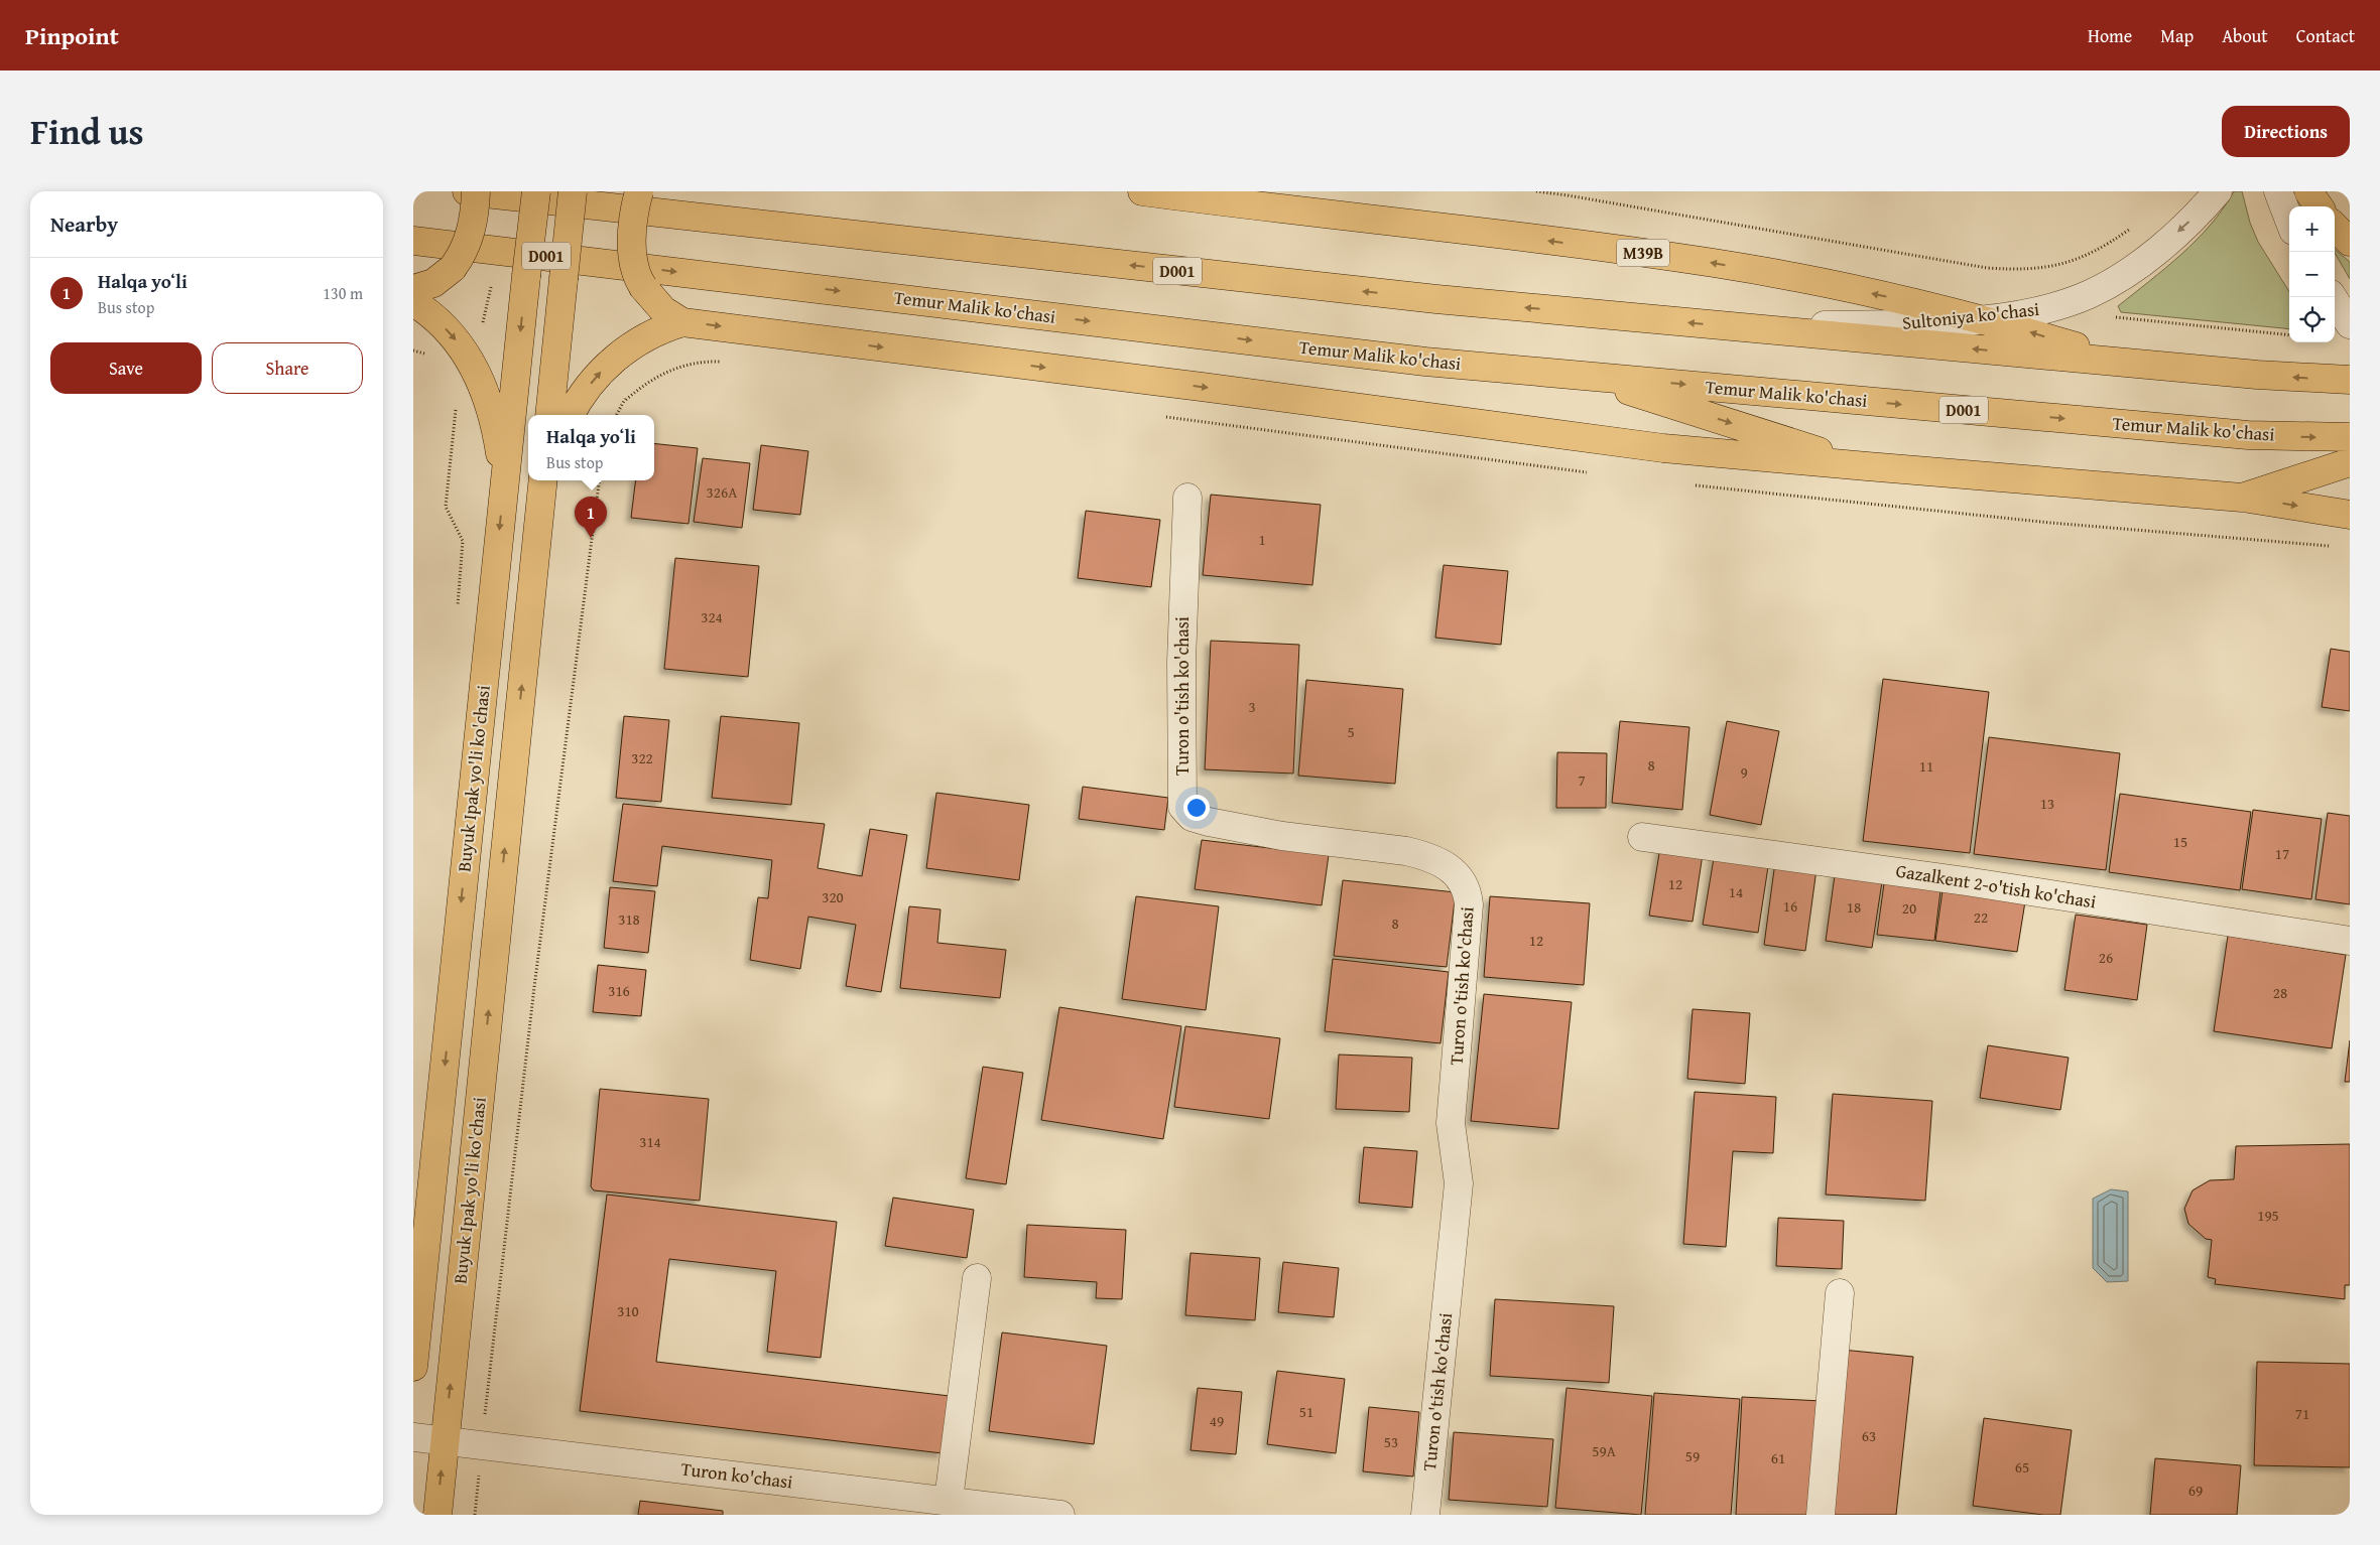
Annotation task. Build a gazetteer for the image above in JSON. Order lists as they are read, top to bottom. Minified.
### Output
{"streets":{"main road":["M39B","D001","Temur Malik ko'chasi","Buyuk Ipak yo'li ko'chasi"],"street":["Sultoniya ko'chasi","Turon o'tish ko'chasi","Gazalkent 2-o'tish ko'chasi","Turon ko'chasi"]},"crossings":[["M39B","D001"],["M39B","Sultoniya ko'chasi"],["D001","Sultoniya ko'chasi"],["Buyuk Ipak yo'li ko'chasi","Turon ko'chasi"]],"house_numbers":["326A","1","324","3","5","322","8","11","9","7","13","15","17","12","14","320","16","18","20","22","318","8","12","26","316","28","314","195","310","51","71","49","63","53","59A","59","61","65","69"],"page":{"header":"Pinpoint","nav":["Home","Map","About","Contact"],"title":"Find us","buttons":["Directions",["Save","Share"]],"heading":"Nearby","map_buttons":["+","−"],"list":[{"mark":"1","name":"Halqa yoʻli","note":"Bus stop","value":"130 m"}],"popup":["Halqa yoʻli","Bus stop"],"pins":"1"}}
